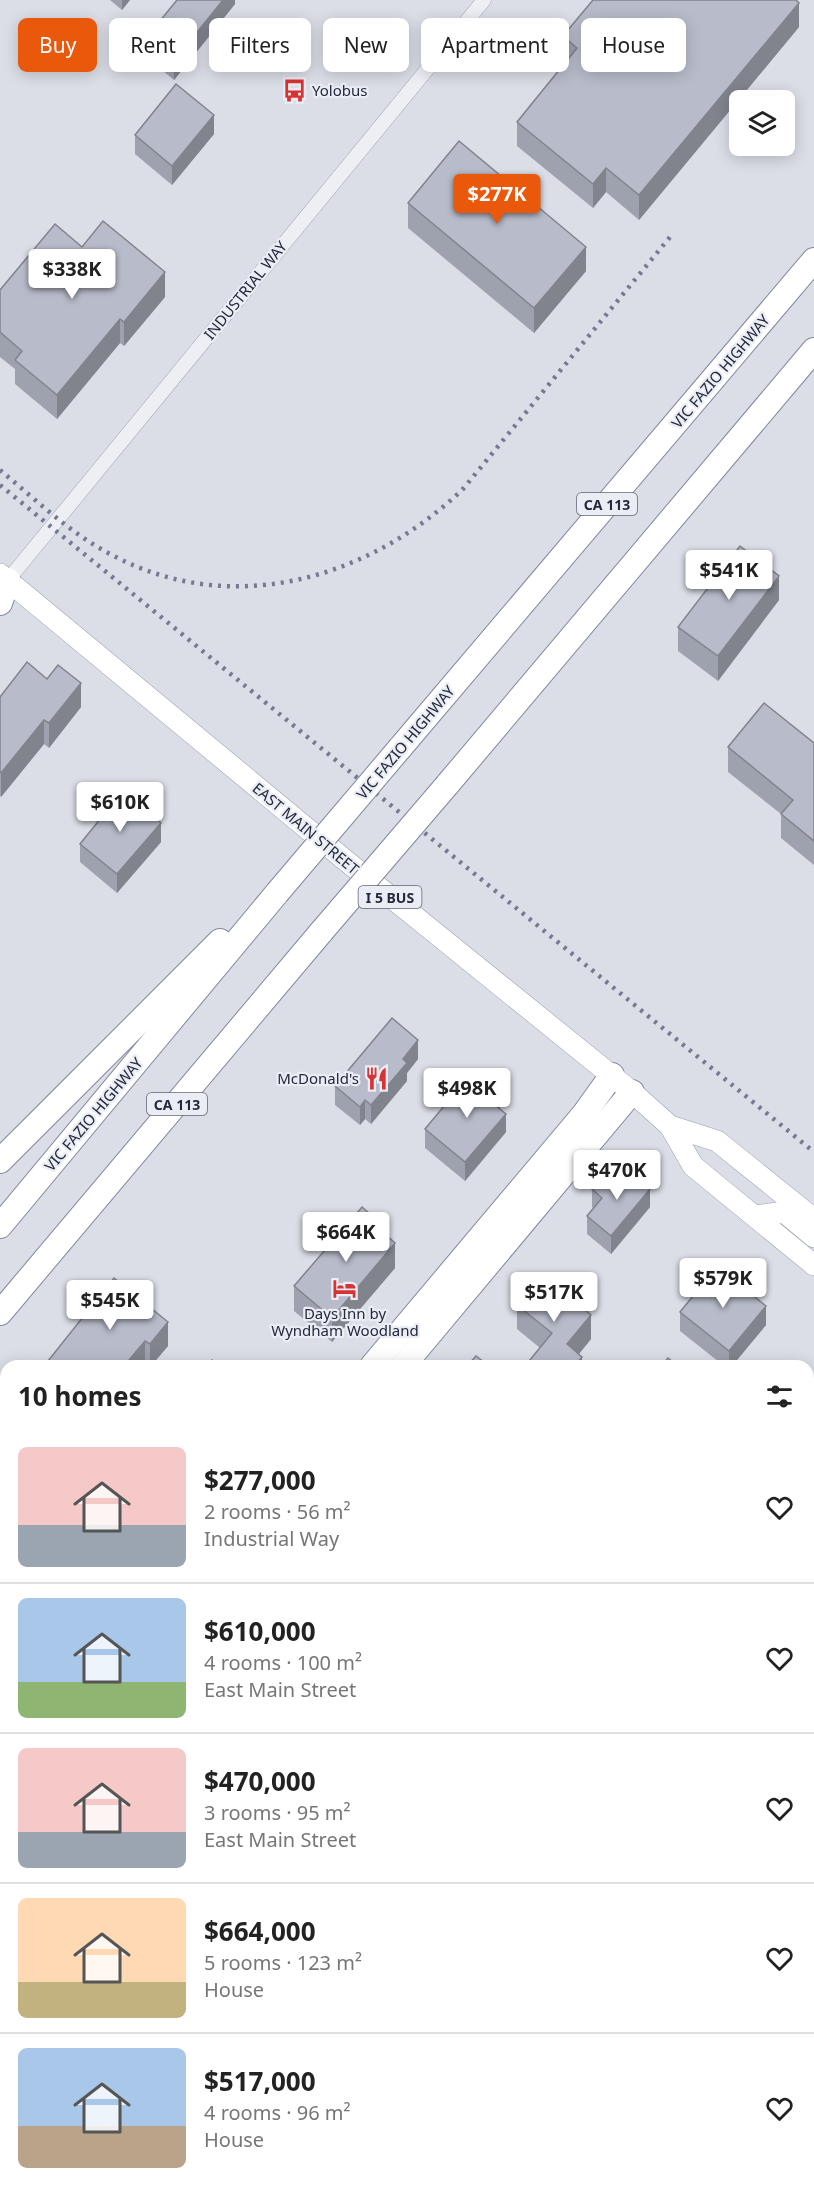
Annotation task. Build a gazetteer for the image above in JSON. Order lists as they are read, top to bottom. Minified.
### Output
{"streets":{"highway":["VIC FAZIO HIGHWAY","CA 113"],"main road":["EAST MAIN STREET","I 5 BUS"],"street":["INDUSTRIAL WAY"]},"crossings":[["INDUSTRIAL WAY","EAST MAIN STREET"]],"places":{"bus stop":["Yolobus"],"restaurant":["McDonald's"],"hotel":["Days Inn by Wyndham Woodland"]},"page":{"chip":["Buy","Rent","Filters","New","Apartment","House"],"price":["$277K","$338K","$541K","$610K","$498K","$470K","$664K","$579K","$517K","$545K"],"heading":"10 homes","list":[{"name":"$277,000","note":"2 rooms · 56 m² · Industrial Way"},{"name":"$610,000","note":"4 rooms · 100 m² · East Main Street"},{"name":"$470,000","note":"3 rooms · 95 m² · East Main Street"},{"name":"$664,000","note":"5 rooms · 123 m² · House"},{"name":"$517,000","note":"4 rooms · 96 m² · House"}]}}
